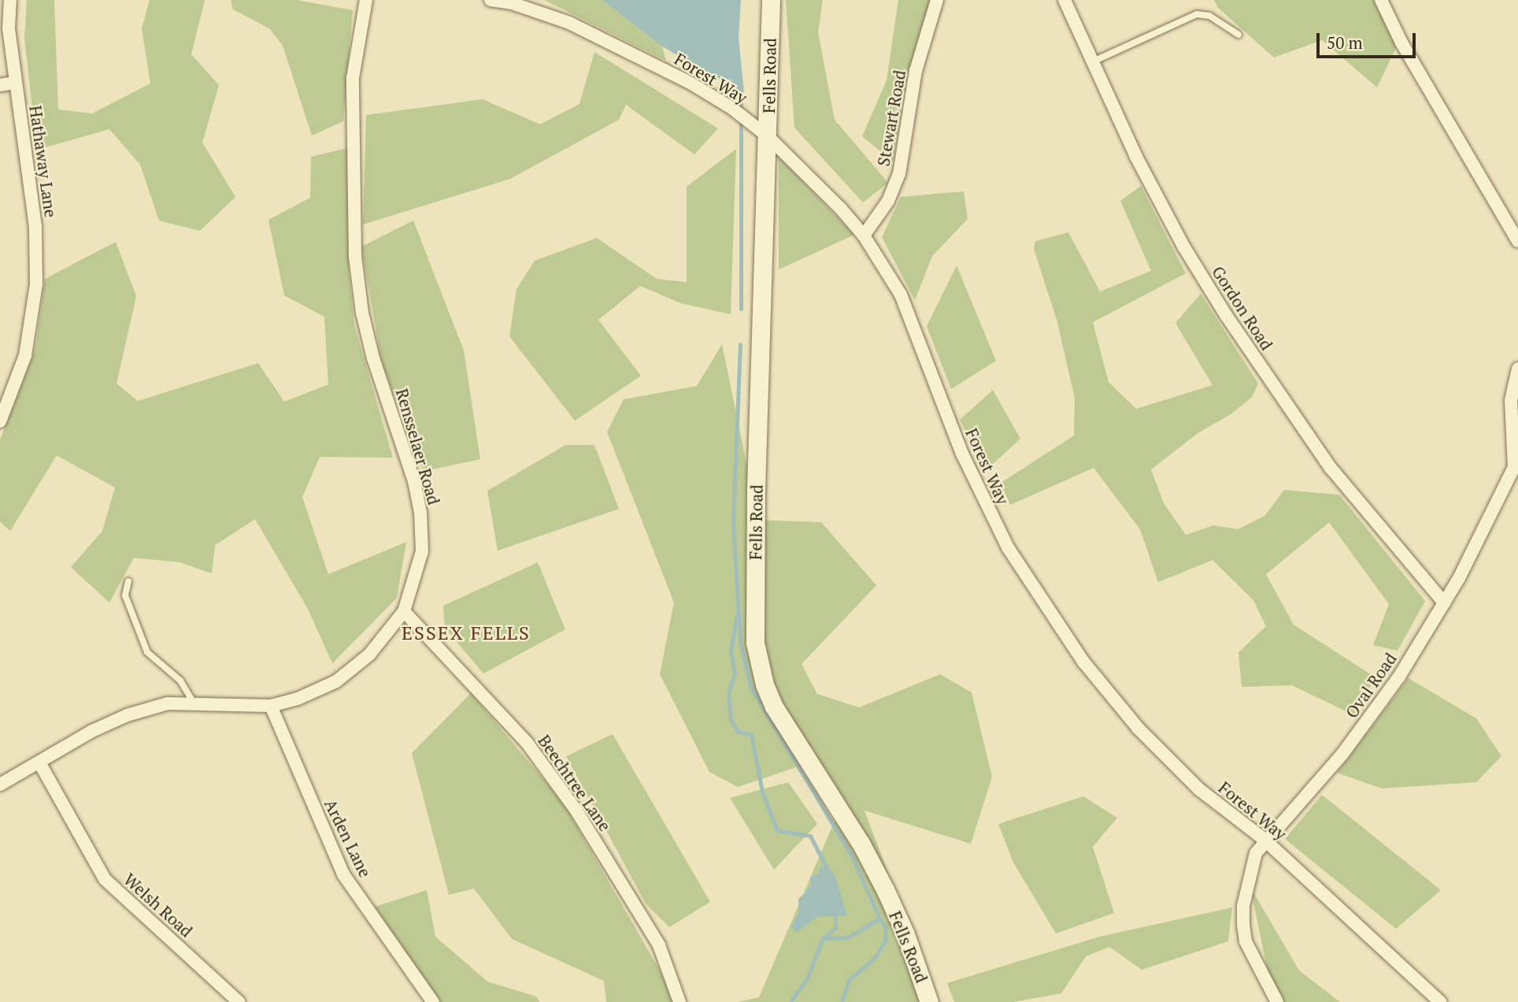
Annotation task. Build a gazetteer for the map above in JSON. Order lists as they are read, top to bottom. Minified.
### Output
{"streets":{"street":["Fells Road","Forest Way","Stewart Road","Hathaway Lane","Gordon Road","Rensselaer Road","Oval Road","Beechtree Lane","Arden Lane","Welsh Road"]},"crossings":[["Fells Road","Forest Way"],["Forest Way","Stewart Road"],["Forest Way","Oval Road"],["Gordon Road","Oval Road"],["Rensselaer Road","Beechtree Lane"],["Rensselaer Road","Arden Lane"],["Rensselaer Road","Welsh Road"]],"districts":["ESSEX FELLS"],"scale_bar":"50 m"}
